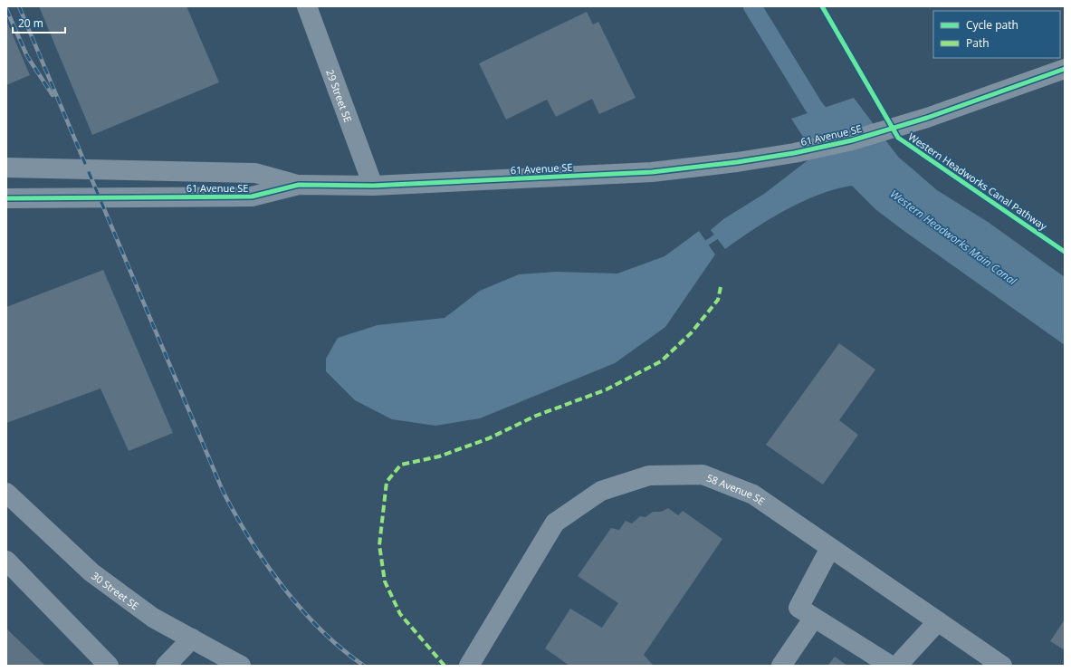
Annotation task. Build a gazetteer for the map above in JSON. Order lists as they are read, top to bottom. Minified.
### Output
{"streets":{"street":["29 Street SE","61 Avenue SE","58 Avenue SE","30 Street SE"],"cycle path":["Western Headworks Canal Pathway"]},"crossings":[["29 Street SE","61 Avenue SE"]],"water":["Western Headworks Main Canal"],"legend":["Cycle path","Path"],"scale_bar":"20 m"}
